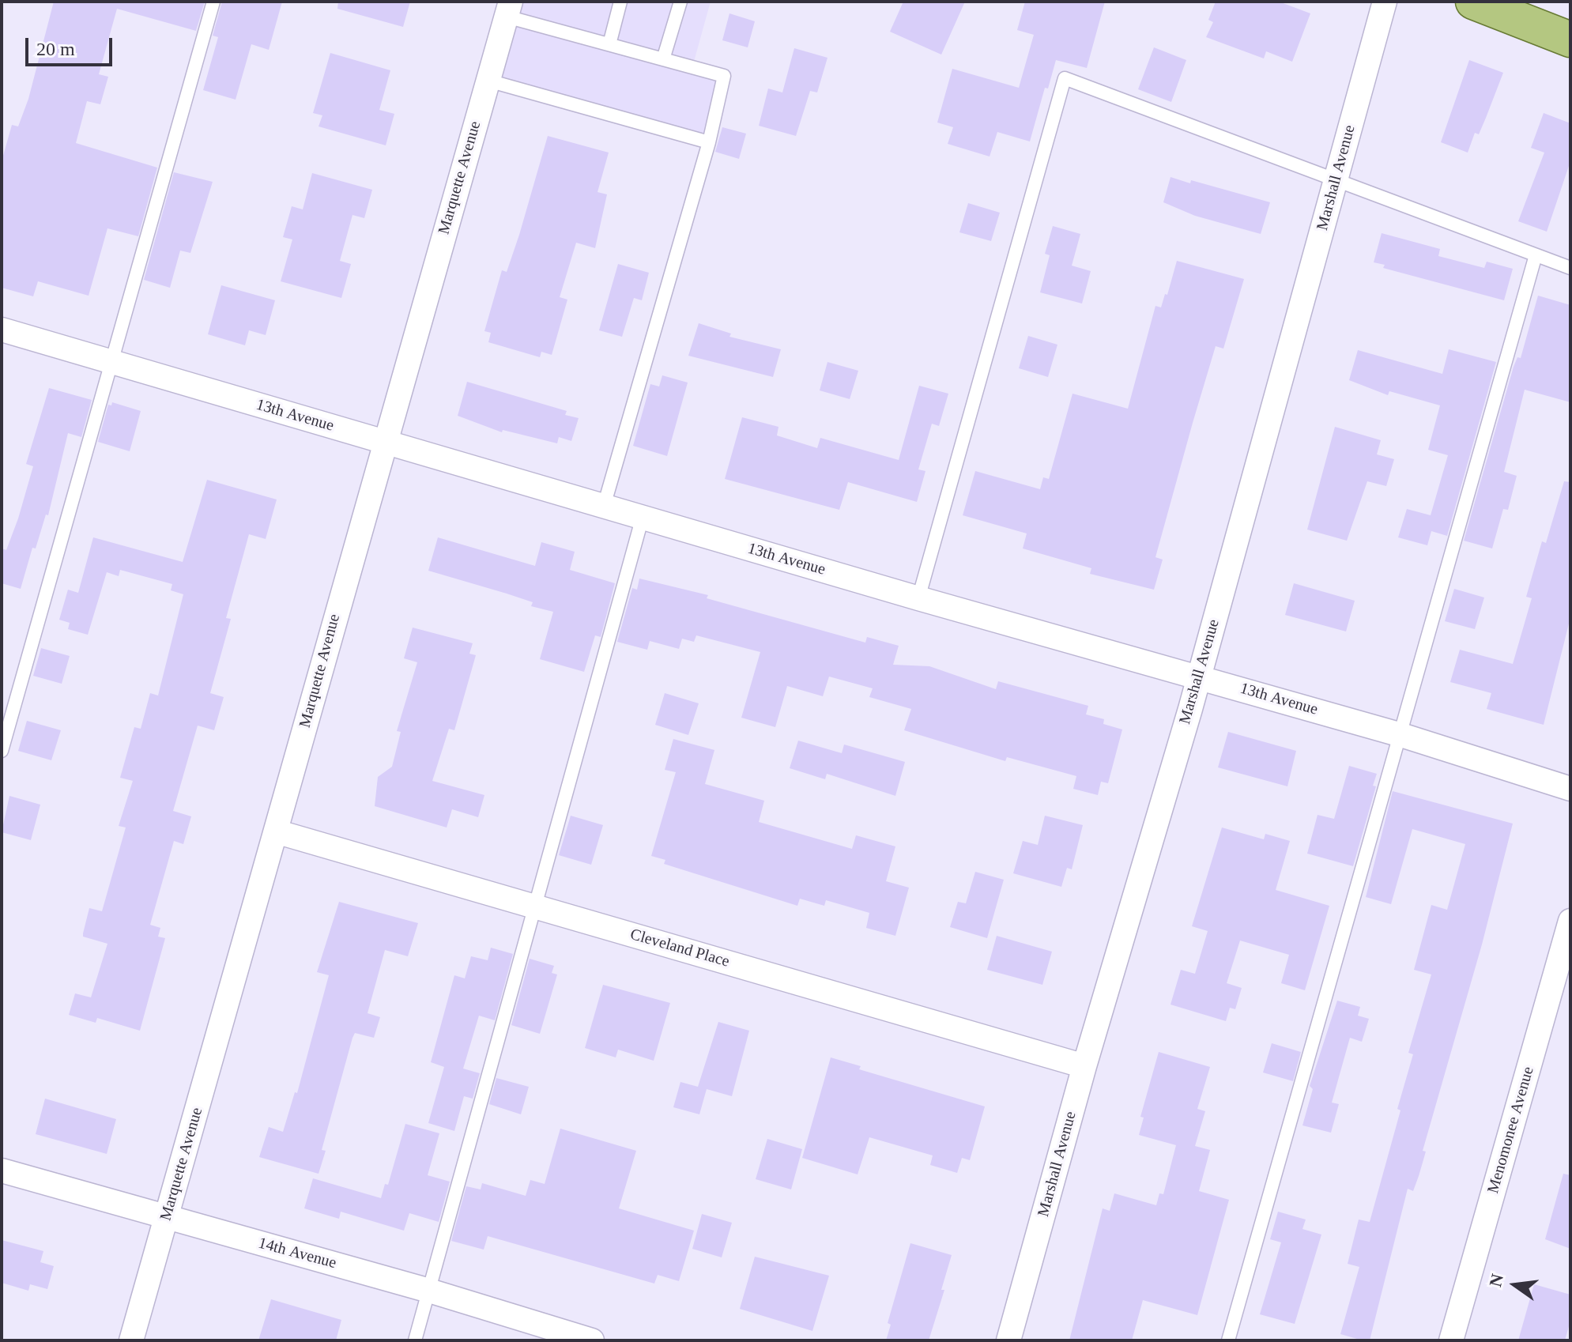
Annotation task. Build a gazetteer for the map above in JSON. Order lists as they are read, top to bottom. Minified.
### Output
{"streets":{"street":["Marquette Avenue","Marshall Avenue","13th Avenue","Cleveland Place","Menomonee Avenue","14th Avenue"]},"crossings":[["Marquette Avenue","13th Avenue"],["Marquette Avenue","Cleveland Place"],["Marquette Avenue","14th Avenue"],["Marshall Avenue","13th Avenue"],["Marshall Avenue","Cleveland Place"]],"scale_bar":"20 m","north":"left"}
